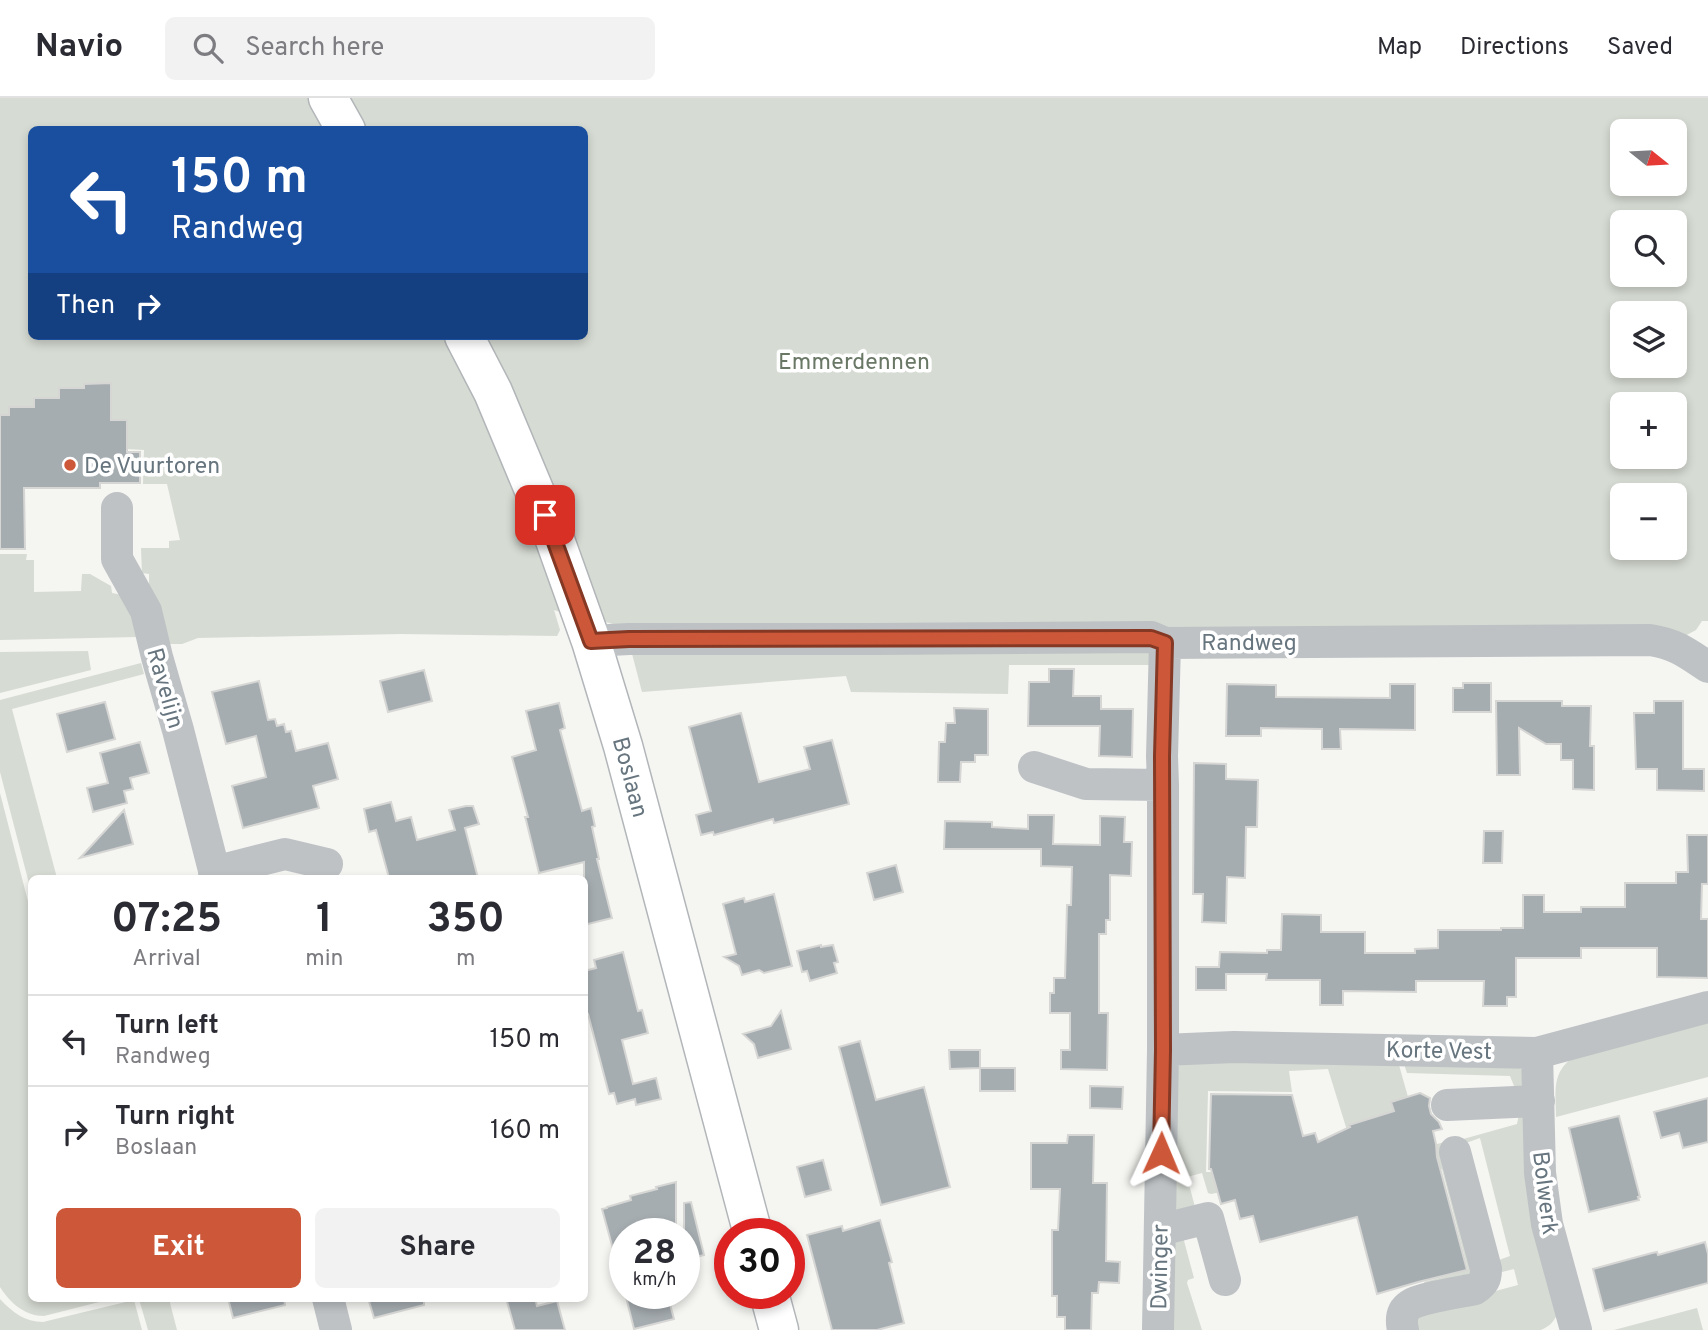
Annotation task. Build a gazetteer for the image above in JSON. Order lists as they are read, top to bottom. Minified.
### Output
{"streets":{"main road":["Boslaan"],"street":["Randweg","Ravelijn","Korte Vest","Bolwerk","Dwinger"]},"crossings":[["Randweg","Boslaan"],["Randweg","Dwinger"],["Korte Vest","Bolwerk"],["Korte Vest","Dwinger"]],"parks":["Emmerdennen"],"places":["De Vuurtoren"],"north":"right","page":{"header":"Navio","search":"Search here","nav":["Map","Directions","Saved"],"map_buttons":["+","−"],"turn":["150 m","Randweg"],"then":"Then","eta":["07:25","Arrival","1","min","350","m"],"list":[{"name":"Turn left","note":"Randweg","value":"150 m"},{"name":"Turn right","note":"Boslaan","value":"160 m"}],"buttons":["Exit","Share"],"speed":"28 km/h","limit":"30"}}
